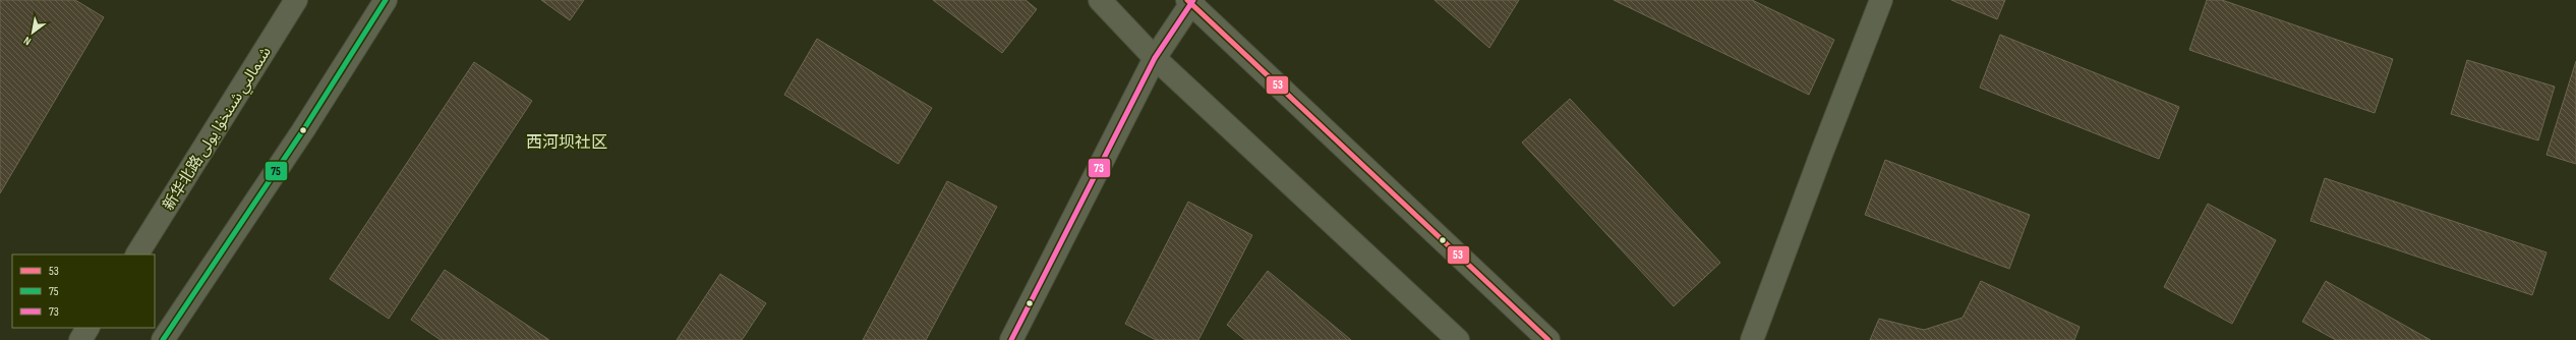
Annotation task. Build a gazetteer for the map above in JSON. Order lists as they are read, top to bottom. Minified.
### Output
{"streets":{"main road":["新华北路 شىمالىي شىنخۇا يولى"]},"districts":["西河坝社区"],"lines":["transit line 53","transit line 75","transit line 73"],"legend":["53","75","73"],"north":"bottom left"}
